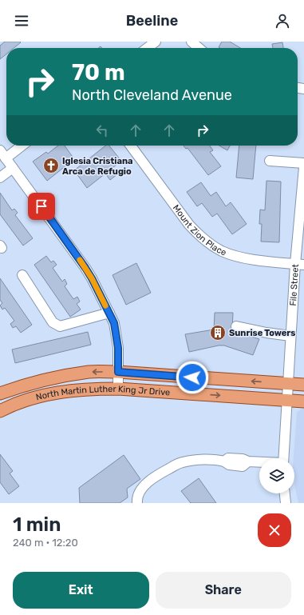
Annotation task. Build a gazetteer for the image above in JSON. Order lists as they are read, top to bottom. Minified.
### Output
{"streets":{"main road":["North Martin Luther King Jr Drive"],"street":["Mount Zion Place","File Street"]},"crossings":[["Mount Zion Place","File Street"],["File Street","North Martin Luther King Jr Drive"]],"places":{"church":["Iglesia Cristiana Arca de Refugio"],"building":["Sunrise Towers"]},"page":{"header":"Beeline","turn":["70 m","North Cleveland Avenue"],"heading":["1 min","240 m · 12:20"],"buttons":["Exit","Share"]}}
